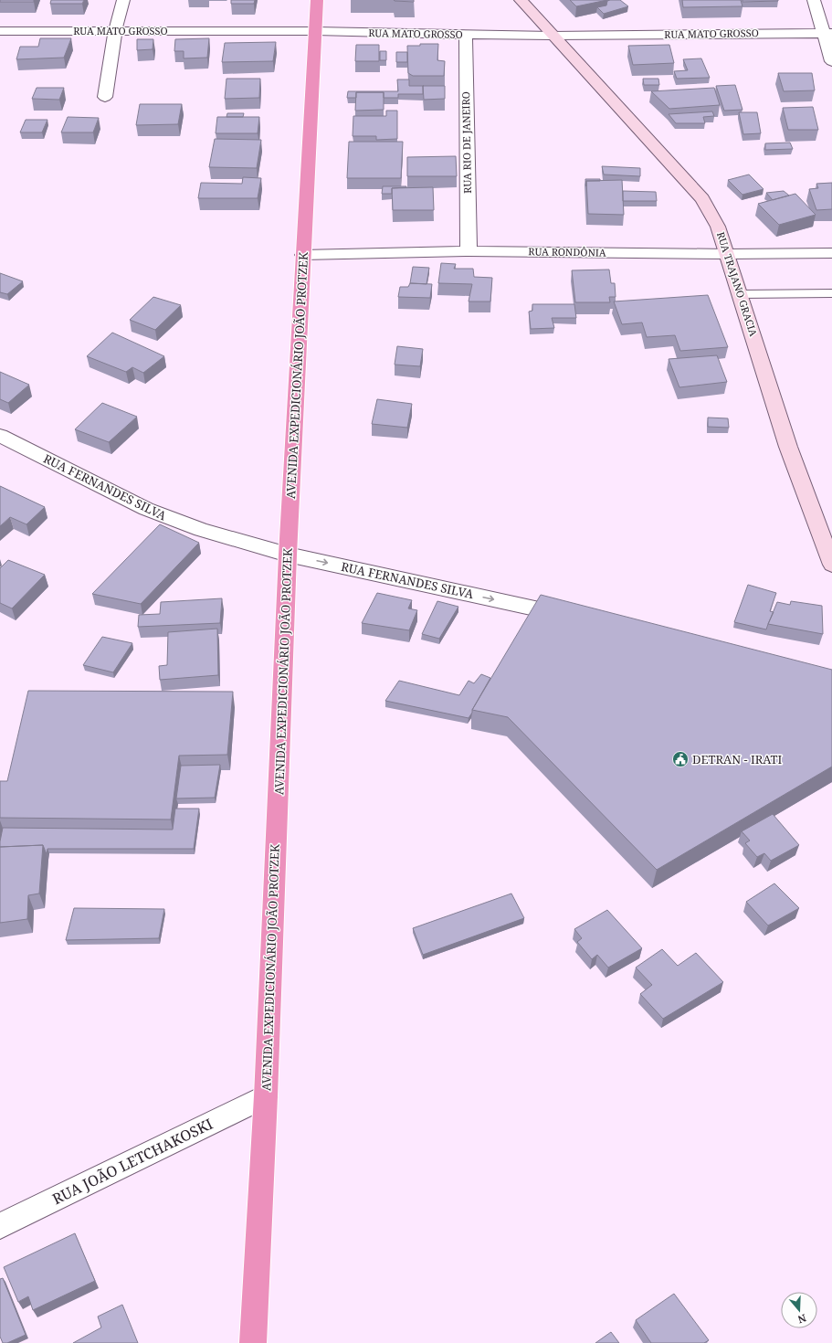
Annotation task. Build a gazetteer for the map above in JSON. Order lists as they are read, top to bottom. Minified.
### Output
{"streets":{"highway":["AVENIDA EXPEDICIONÁRIO JOÃO PROTZEK"],"main road":["RUA TRAJANO GRACIA"],"street":["RUA MATO GROSSO","RUA RIO DE JANEIRO","RUA RONDÔNIA","RUA FERNANDES SILVA","RUA JOÃO LETCHAKOSKI"]},"crossings":[["RUA MATO GROSSO","RUA RIO DE JANEIRO"],["RUA MATO GROSSO","RUA TRAJANO GRACIA"],["RUA MATO GROSSO","AVENIDA EXPEDICIONÁRIO JOÃO PROTZEK"],["RUA RIO DE JANEIRO","RUA RONDÔNIA"],["RUA RONDÔNIA","RUA TRAJANO GRACIA"],["RUA RONDÔNIA","AVENIDA EXPEDICIONÁRIO JOÃO PROTZEK"],["AVENIDA EXPEDICIONÁRIO JOÃO PROTZEK","RUA FERNANDES SILVA"],["AVENIDA EXPEDICIONÁRIO JOÃO PROTZEK","RUA JOÃO LETCHAKOSKI"]],"one_way":["RUA FERNANDES SILVA"],"places":{"public building":["DETRAN - IRATI"]},"north":"bottom"}
